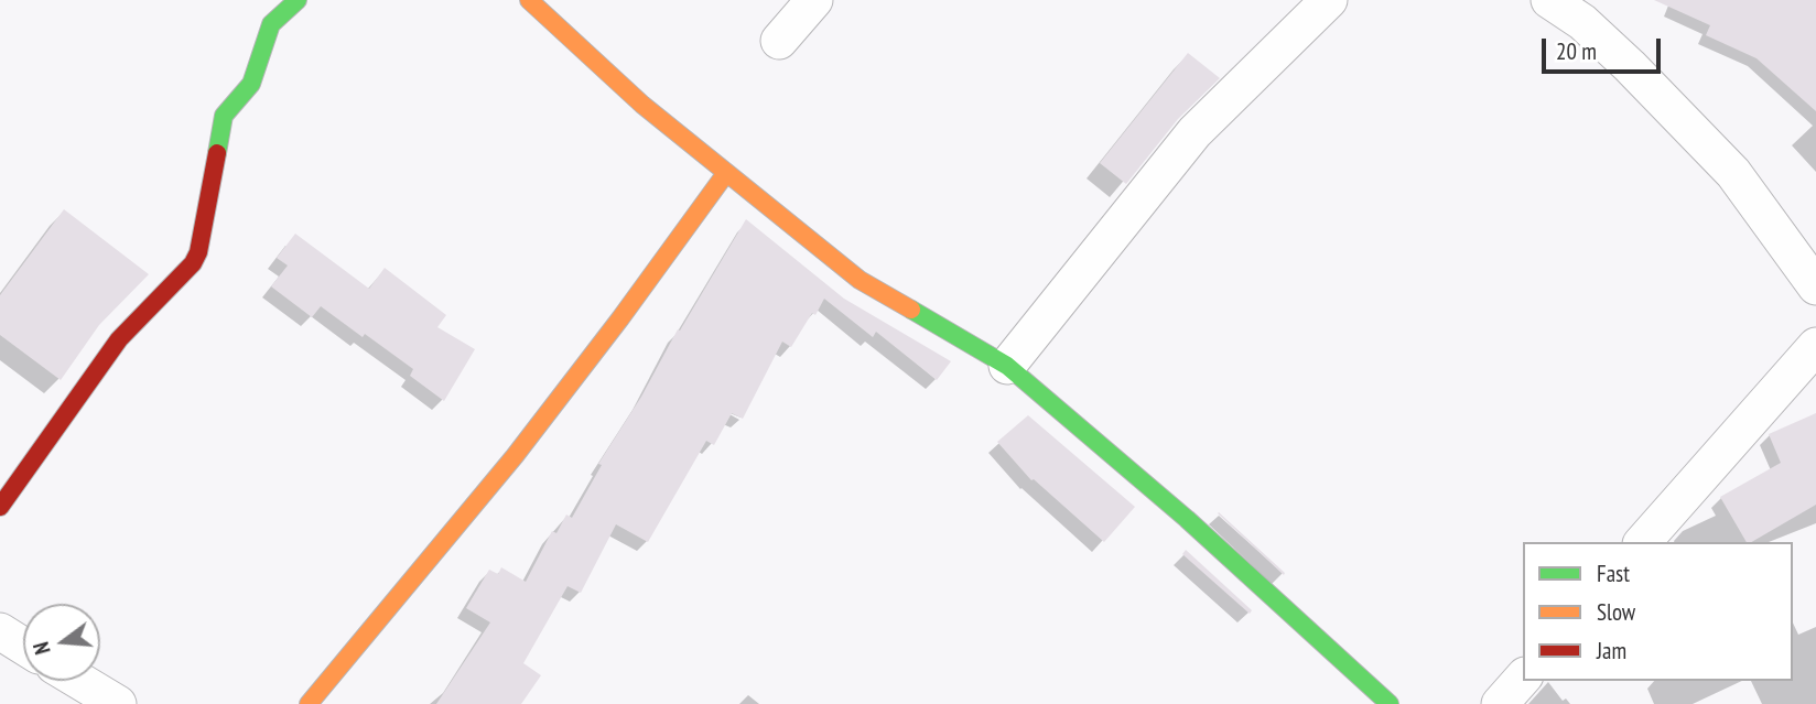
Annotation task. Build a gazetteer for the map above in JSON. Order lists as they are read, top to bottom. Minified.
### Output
{"legend":["Fast","Slow","Jam"],"scale_bar":"20 m","north":"left"}
